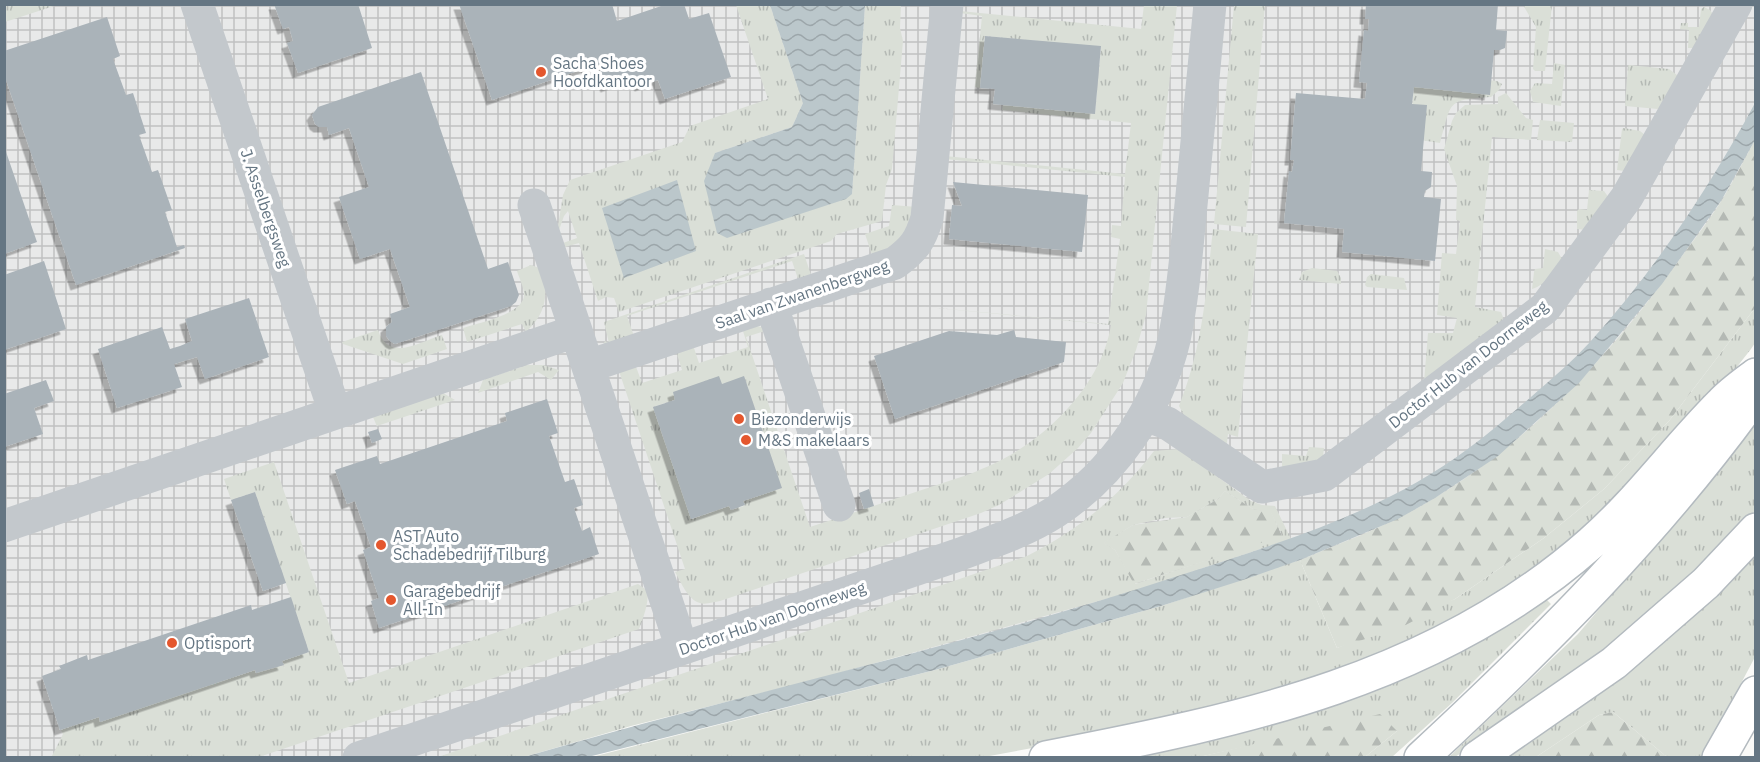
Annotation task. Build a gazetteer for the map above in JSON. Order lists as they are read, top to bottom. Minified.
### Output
{"streets":{"street":["J. Asselbergsweg","Saal van Zwanenbergweg","Doctor Hub van Doorneweg"]},"places":["Sacha Shoes Hoofdkantoor","Biezonderwijs","M&S makelaars","AST Auto Schadebedrijf Tilburg","Garagebedrijf All-In","Optisport"]}
